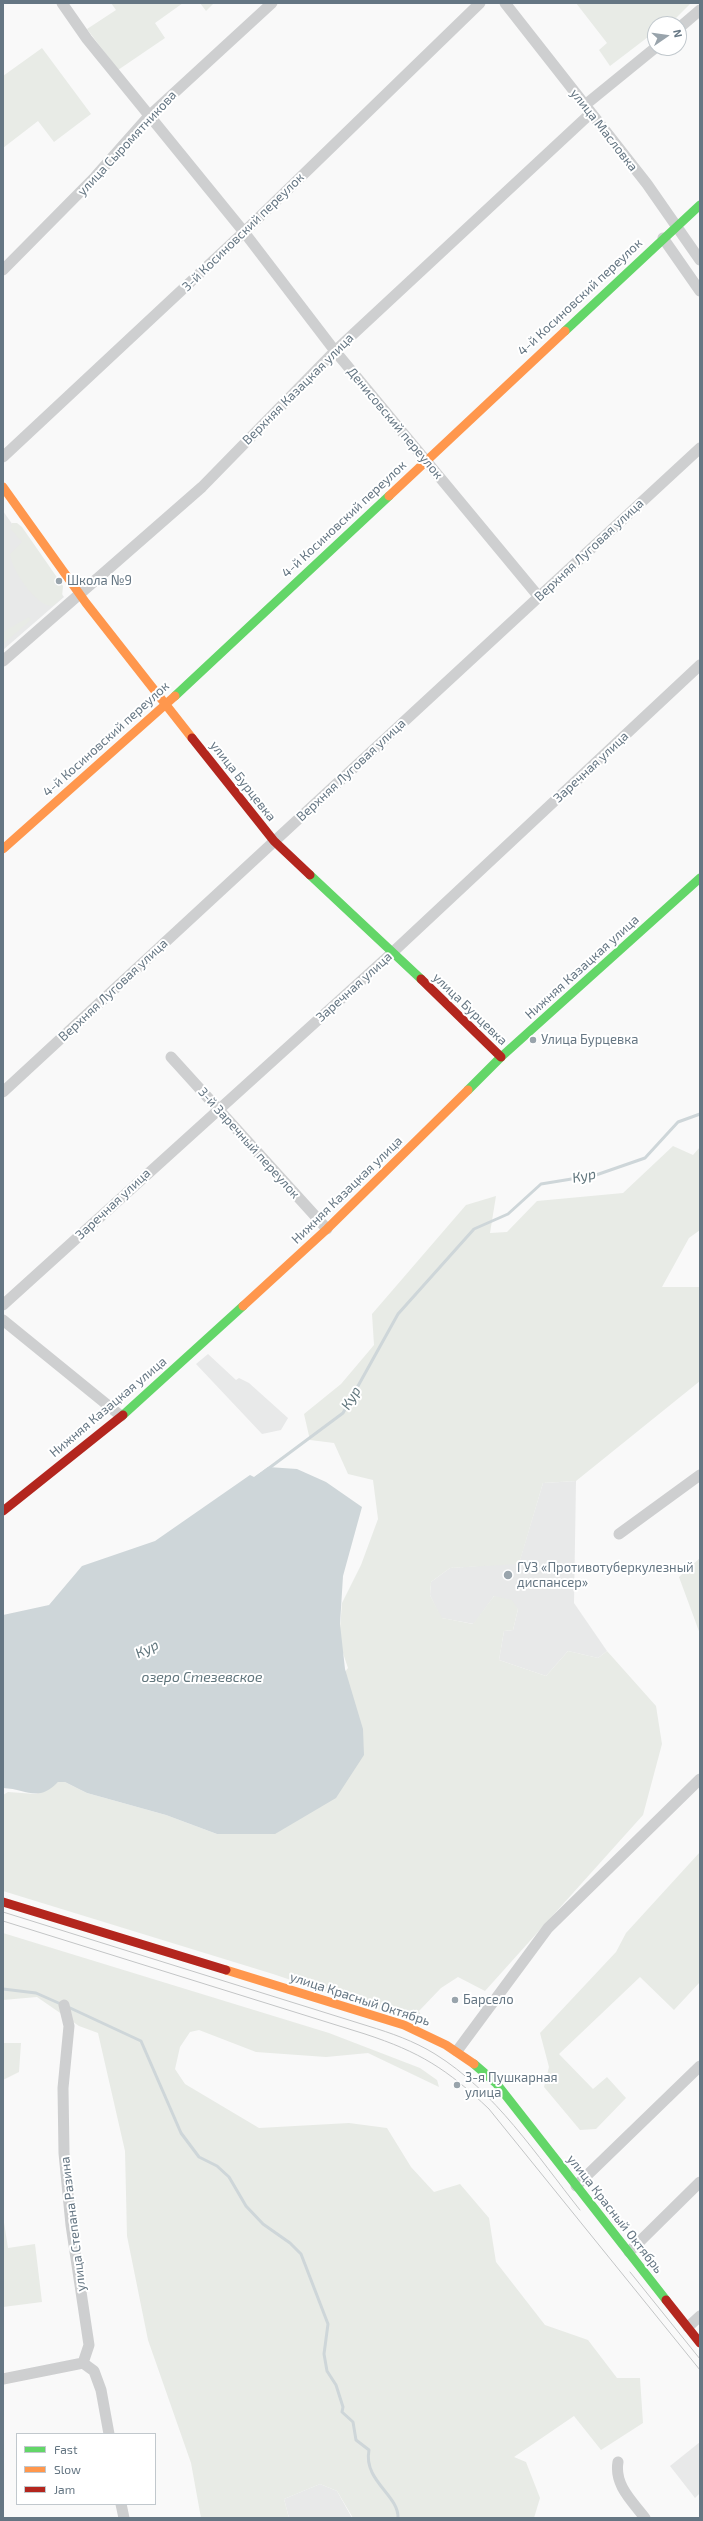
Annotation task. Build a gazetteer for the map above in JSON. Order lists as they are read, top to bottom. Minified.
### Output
{"streets":{"street":["улица Масловка","улица Сыромятникова","3-й Косиновский переулок","4-й Косиновский переулок","Верхняя Казацкая улица","Денисовский переулок","Верхняя Луговая улица","Заречная улица","улица Бурцевка","Нижняя Казацкая улица","3-й Заречный переулок","улица Красный Октябрь","улица Степана Разина"]},"crossings":[["улица Масловка","4-й Косиновский переулок"],["улица Масловка","Верхняя Казацкая улица"],["улица Сыромятникова","Денисовский переулок"],["3-й Косиновский переулок","Денисовский переулок"],["4-й Косиновский переулок","Денисовский переулок"],["4-й Косиновский переулок","улица Бурцевка"],["Верхняя Казацкая улица","Денисовский переулок"],["Верхняя Казацкая улица","улица Бурцевка"],["Денисовский переулок","Верхняя Луговая улица"],["Верхняя Луговая улица","улица Бурцевка"],["Заречная улица","улица Бурцевка"],["Заречная улица","3-й Заречный переулок"],["улица Бурцевка","Нижняя Казацкая улица"],["Нижняя Казацкая улица","3-й Заречный переулок"]],"water":["Кур","озеро Стезевское"],"places":["Школа №9","Улица Бурцевка","ГУЗ «Противотуберкулезный диспансер»","Барсело","3-я Пушкарная улица"],"legend":["Fast","Slow","Jam"],"north":"right"}
